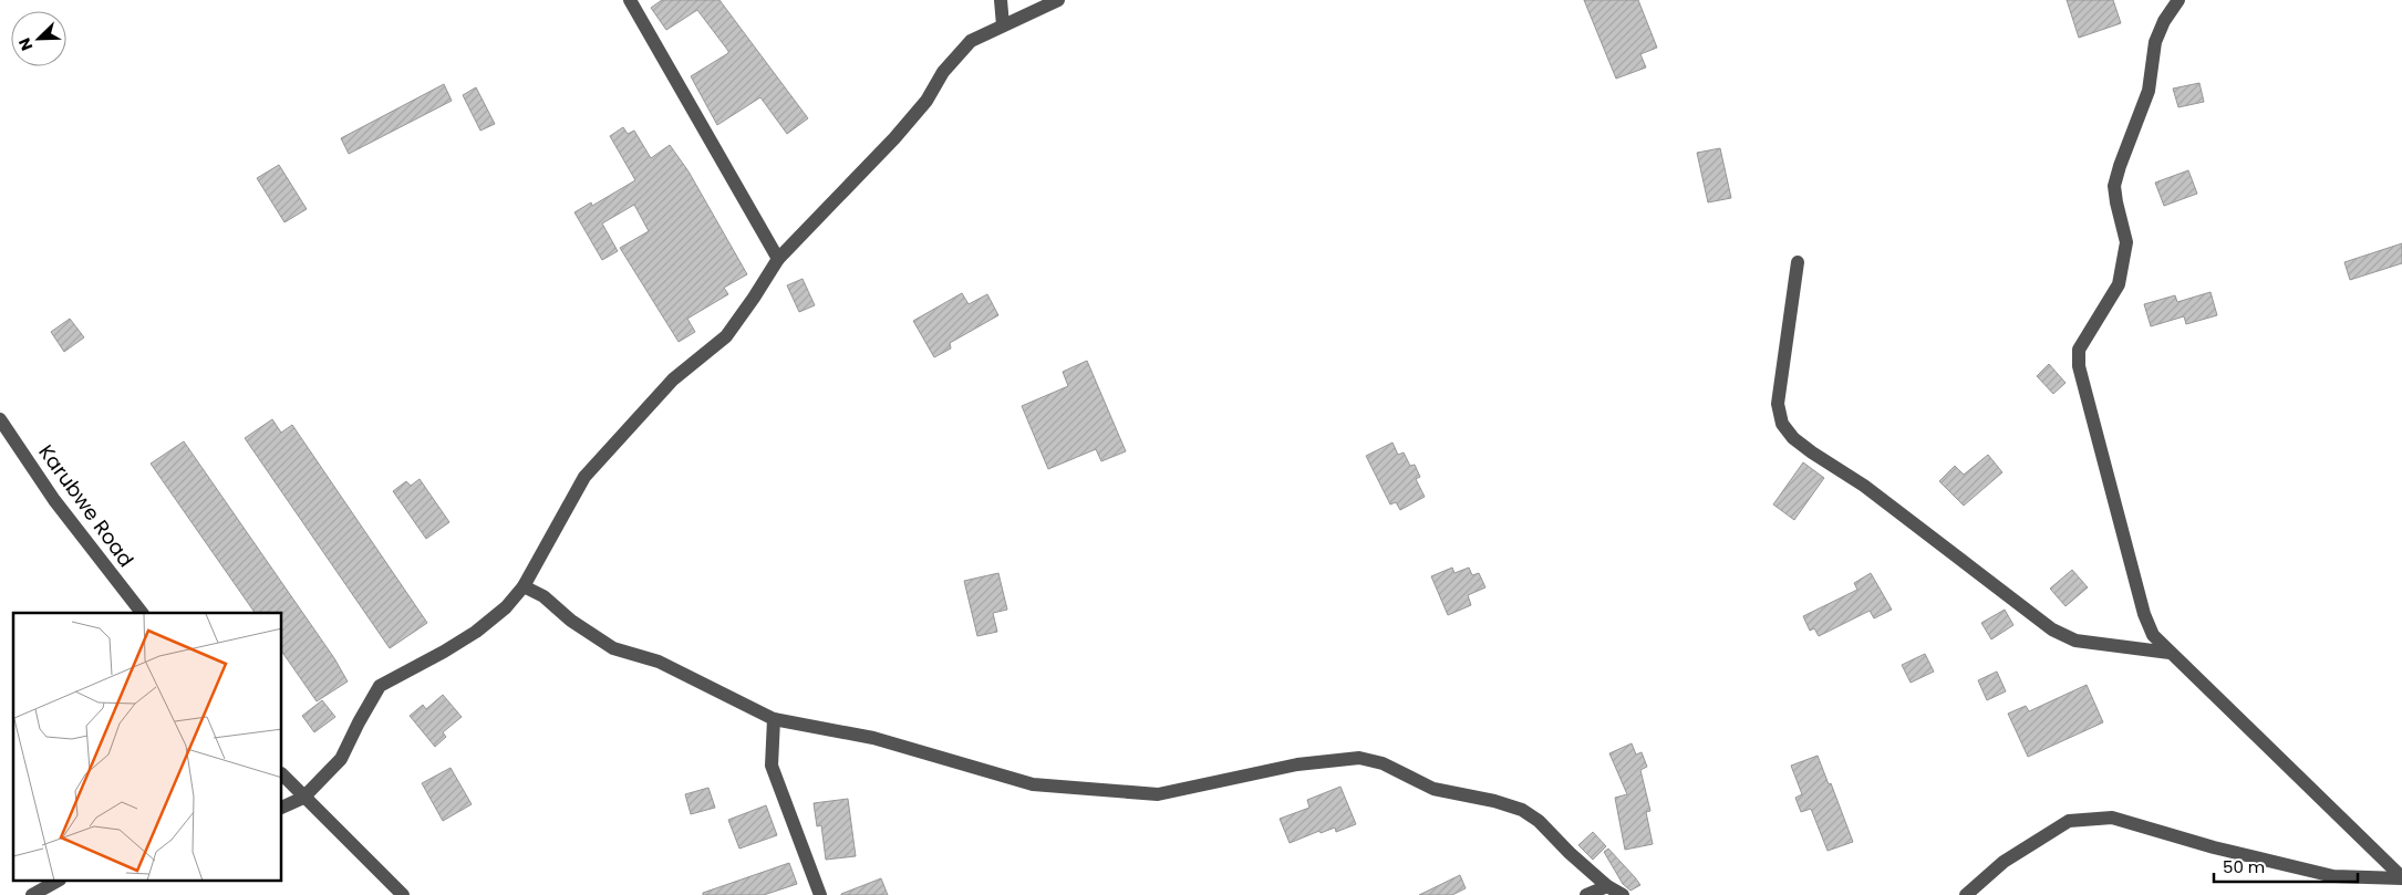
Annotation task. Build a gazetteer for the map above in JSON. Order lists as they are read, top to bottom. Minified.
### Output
{"streets":{"street":["Karubwe Road"]},"scale_bar":"50 m","north":"bottom left"}
